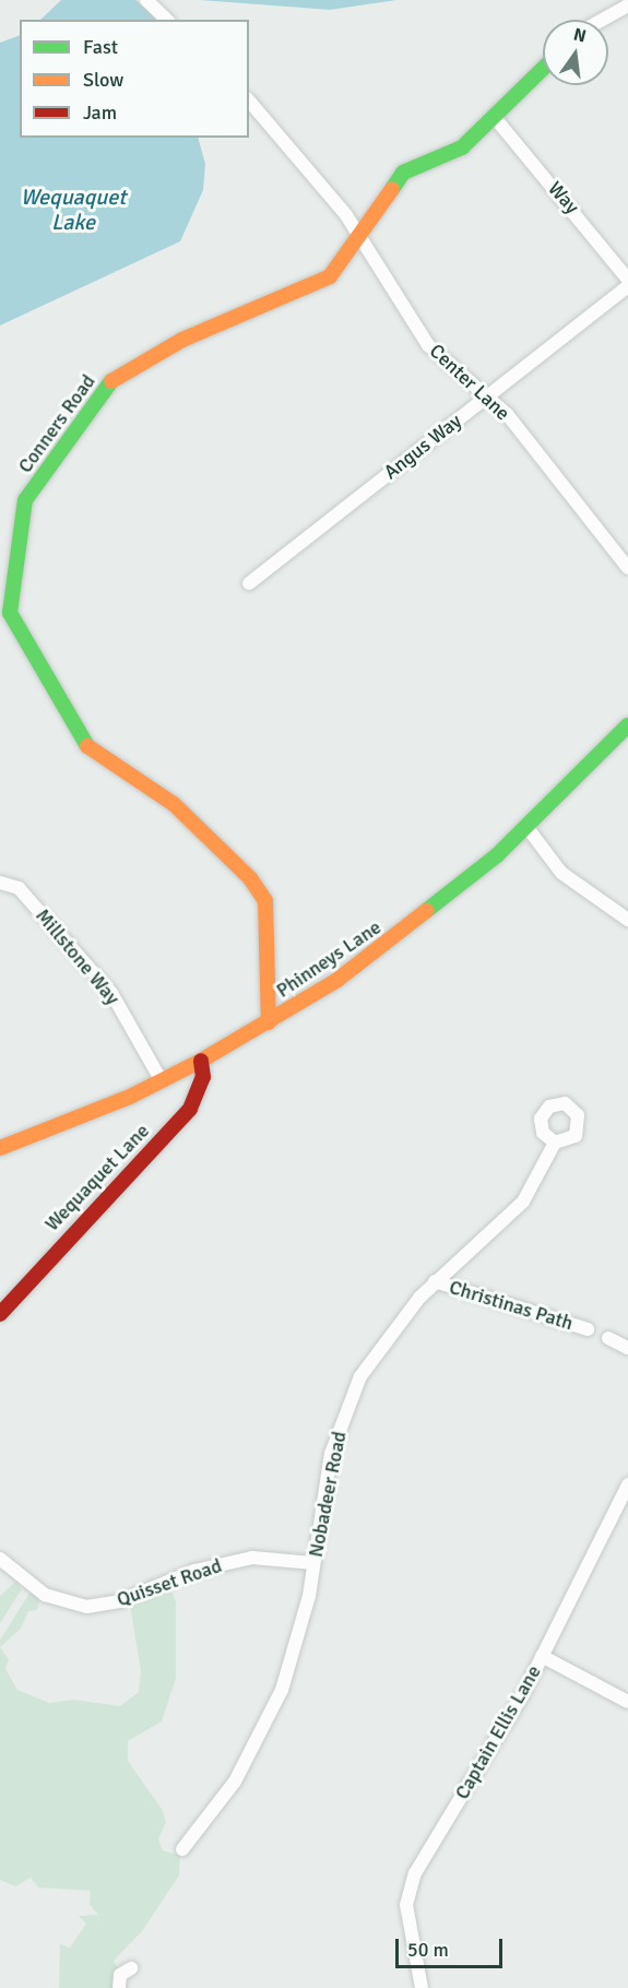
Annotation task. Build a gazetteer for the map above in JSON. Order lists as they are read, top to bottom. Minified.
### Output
{"streets":{"street":["Way","Center Lane","Conners Road","Angus Way","Millstone Way","Phinneys Lane","Wequaquet Lane","Christinas Path","Nobadeer Road","Quisset Road","Captain Ellis Lane"]},"crossings":[["Way","Conners Road"],["Center Lane","Conners Road"],["Center Lane","Angus Way"],["Conners Road","Phinneys Lane"],["Millstone Way","Phinneys Lane"],["Phinneys Lane","Wequaquet Lane"],["Christinas Path","Nobadeer Road"],["Nobadeer Road","Quisset Road"]],"water":["Wequaquet Lake"],"legend":["Fast","Slow","Jam"],"scale_bar":"50 m","north":"top"}
